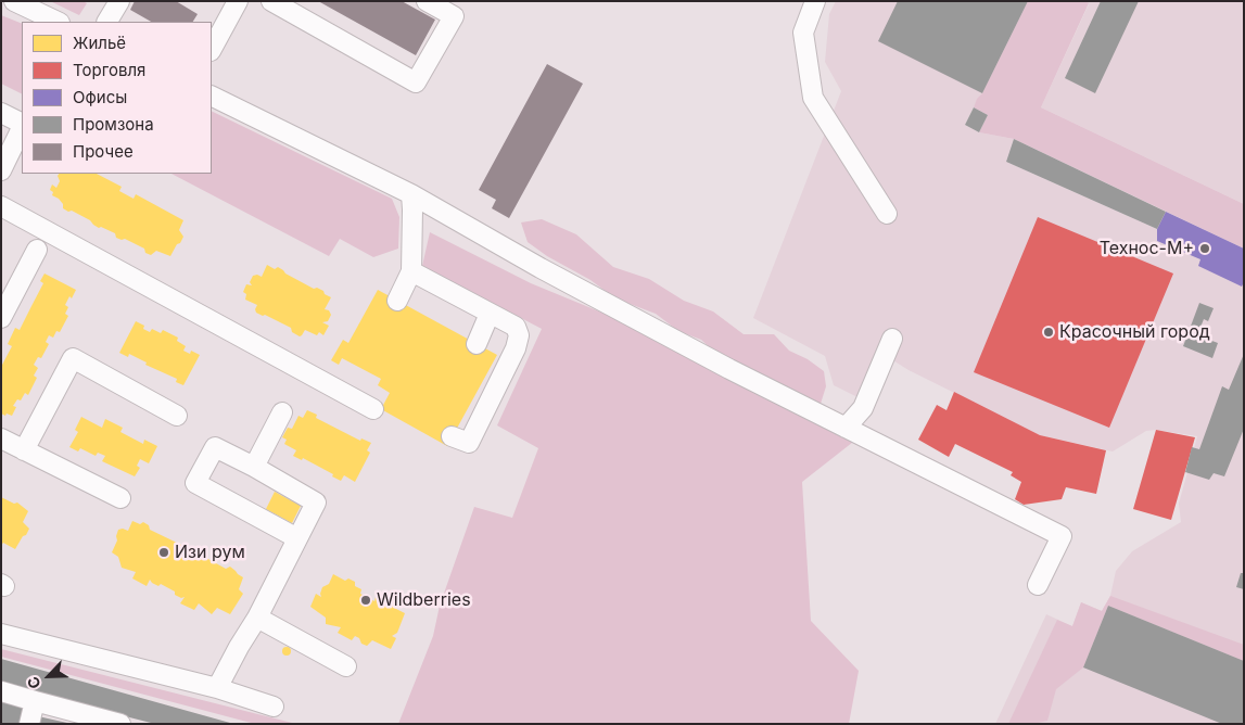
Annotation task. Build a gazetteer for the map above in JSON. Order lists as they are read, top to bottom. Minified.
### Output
{"places":["Технос-М+","Красочный город","Изи рум","Wildberries"],"legend":["Жильё","Торговля","Офисы","Промзона","Прочее"],"north":"bottom left"}
